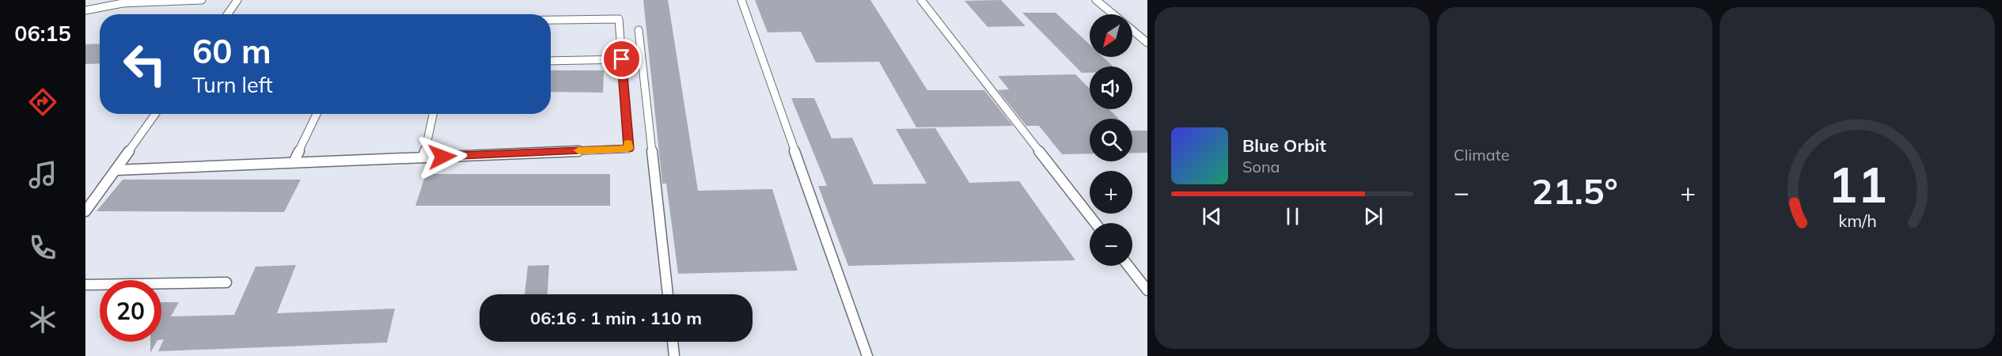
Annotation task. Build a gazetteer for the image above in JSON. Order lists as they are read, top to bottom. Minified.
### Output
{"north":"bottom left","page":{"tabs":"06:15","tile":"Climate","map_buttons":["+","−"],"turn":["60 m","Turn left"],"song":["Blue Orbit","Sona"],"heat":["−","21.5°","+"],"limit":"20","trip":"06:16 · 1 min · 110 m","gauge":["11","km/h"]}}
